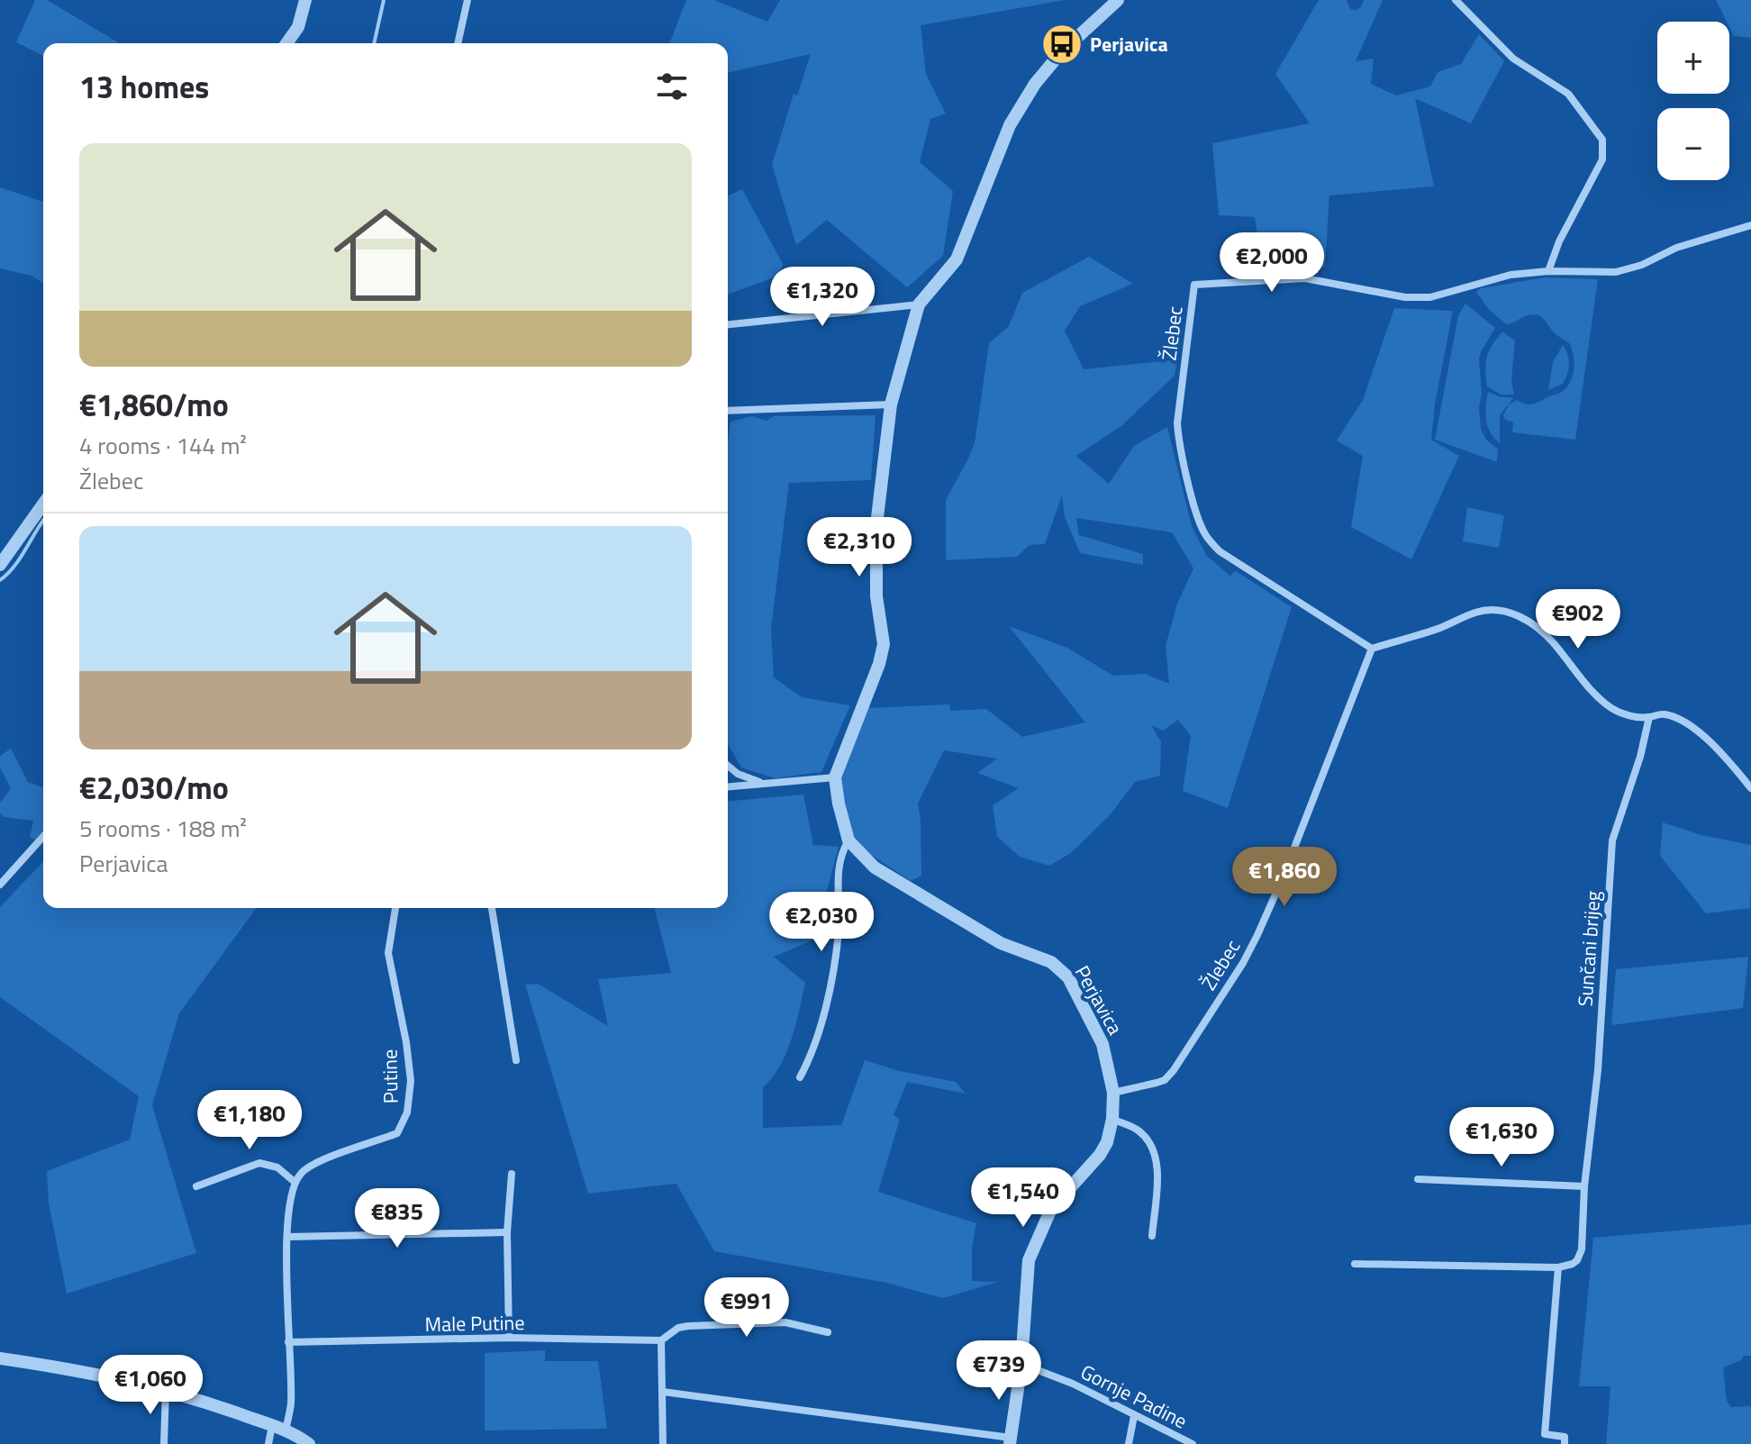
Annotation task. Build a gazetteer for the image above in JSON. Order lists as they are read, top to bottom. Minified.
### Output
{"streets":{"street":["Žlebec","Sunčani brijeg","Perjavica","Putine","Male Putine","Gornje Padine"]},"crossings":[["Žlebec","Perjavica"],["Perjavica","Gornje Padine"]],"places":{"bus stop":["Perjavica"]},"page":{"map_buttons":["+","−"],"heading":"13 homes","list":[{"name":"€1,860/mo","note":"4 rooms · 144 m² · Žlebec"},{"name":"€2,030/mo","note":"5 rooms · 188 m² · Perjavica"}],"price":["€2,000","€1,320","€2,310","€902","€1,860","€2,030","€1,180","€1,630","€1,540","€835","€991","€739","€1,060"]}}
